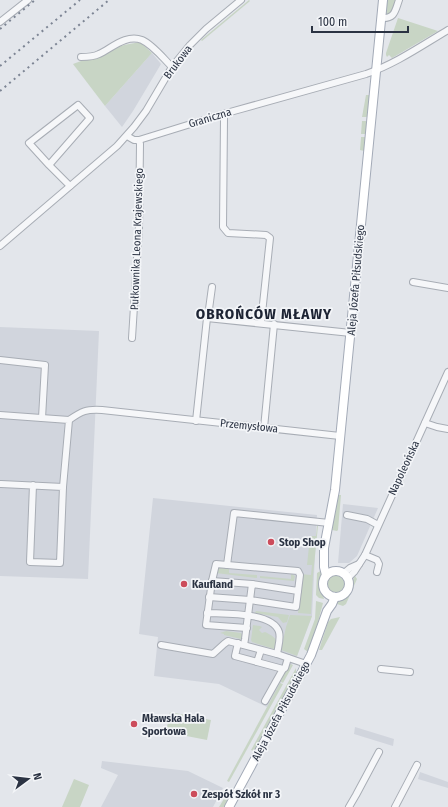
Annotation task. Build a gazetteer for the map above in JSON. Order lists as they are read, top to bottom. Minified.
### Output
{"streets":{"main road":["Aleja Józefa Piłsudskiego"],"street":["Brukowa","Graniczna","Pułkownika Leona Krajewskiego","Przemysłowa","Napoleońska"]},"crossings":[["Graniczna","Pułkownika Leona Krajewskiego"],["Graniczna","Aleja Józefa Piłsudskiego"],["Aleja Józefa Piłsudskiego","Przemysłowa"],["Aleja Józefa Piłsudskiego","Napoleońska"]],"districts":["OBROŃCÓW MŁAWY"],"places":["Stop Shop","Kaufland","Mławska Hala Sportowa","Zespół Szkół nr 3"],"scale_bar":"100 m","north":"right"}
